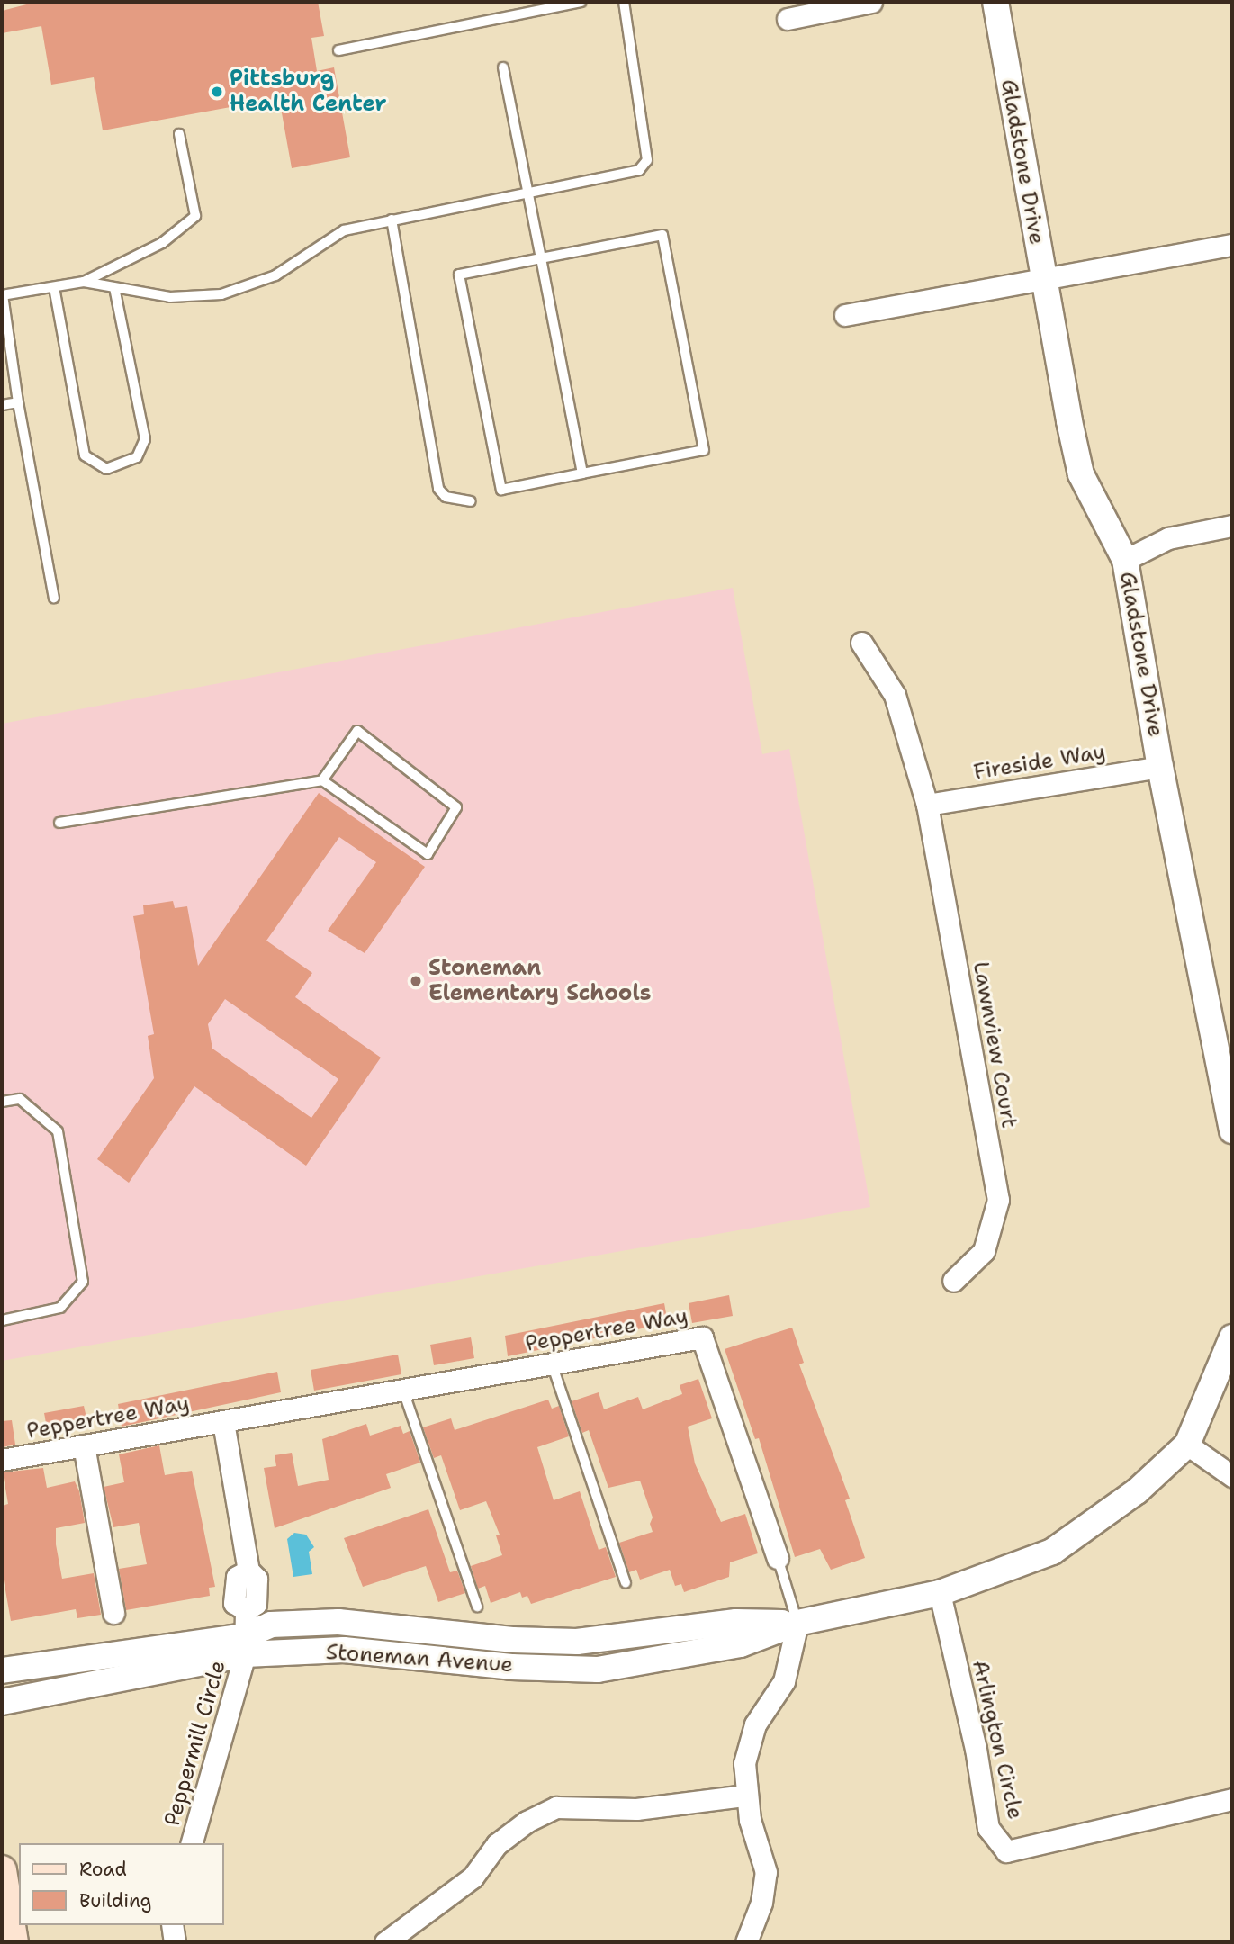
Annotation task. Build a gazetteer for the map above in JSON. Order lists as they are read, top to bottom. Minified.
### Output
{"streets":{"street":["Gladstone Drive","Fireside Way","Lawnview Court","Peppertree Way","Stoneman Avenue","Arlington Circle","Peppermill Circle"]},"crossings":[["Gladstone Drive","Fireside Way"],["Fireside Way","Lawnview Court"],["Peppertree Way","Stoneman Avenue"],["Peppertree Way","Peppermill Circle"],["Stoneman Avenue","Arlington Circle"],["Stoneman Avenue","Peppermill Circle"]],"places":["Pittsburg Health Center","Stoneman Elementary Schools"],"legend":["Road","Building"]}
